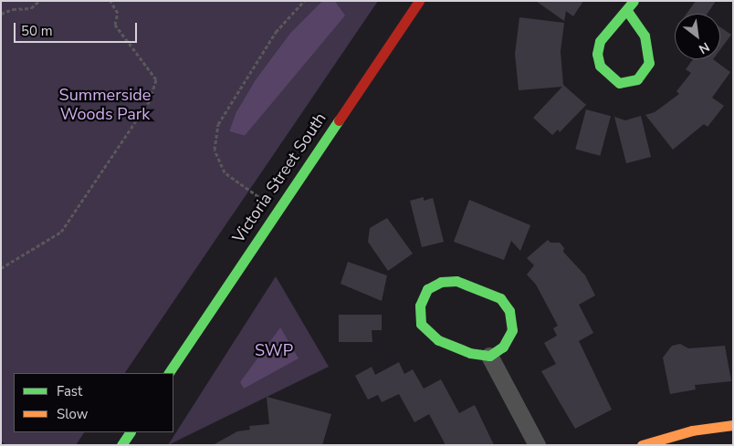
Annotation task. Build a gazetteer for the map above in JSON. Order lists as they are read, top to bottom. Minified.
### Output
{"streets":{"street":["Victoria Street South"]},"parks":["Summerside Woods Park","SWP"],"legend":["Fast","Slow"],"scale_bar":"50 m","north":"bottom right"}
